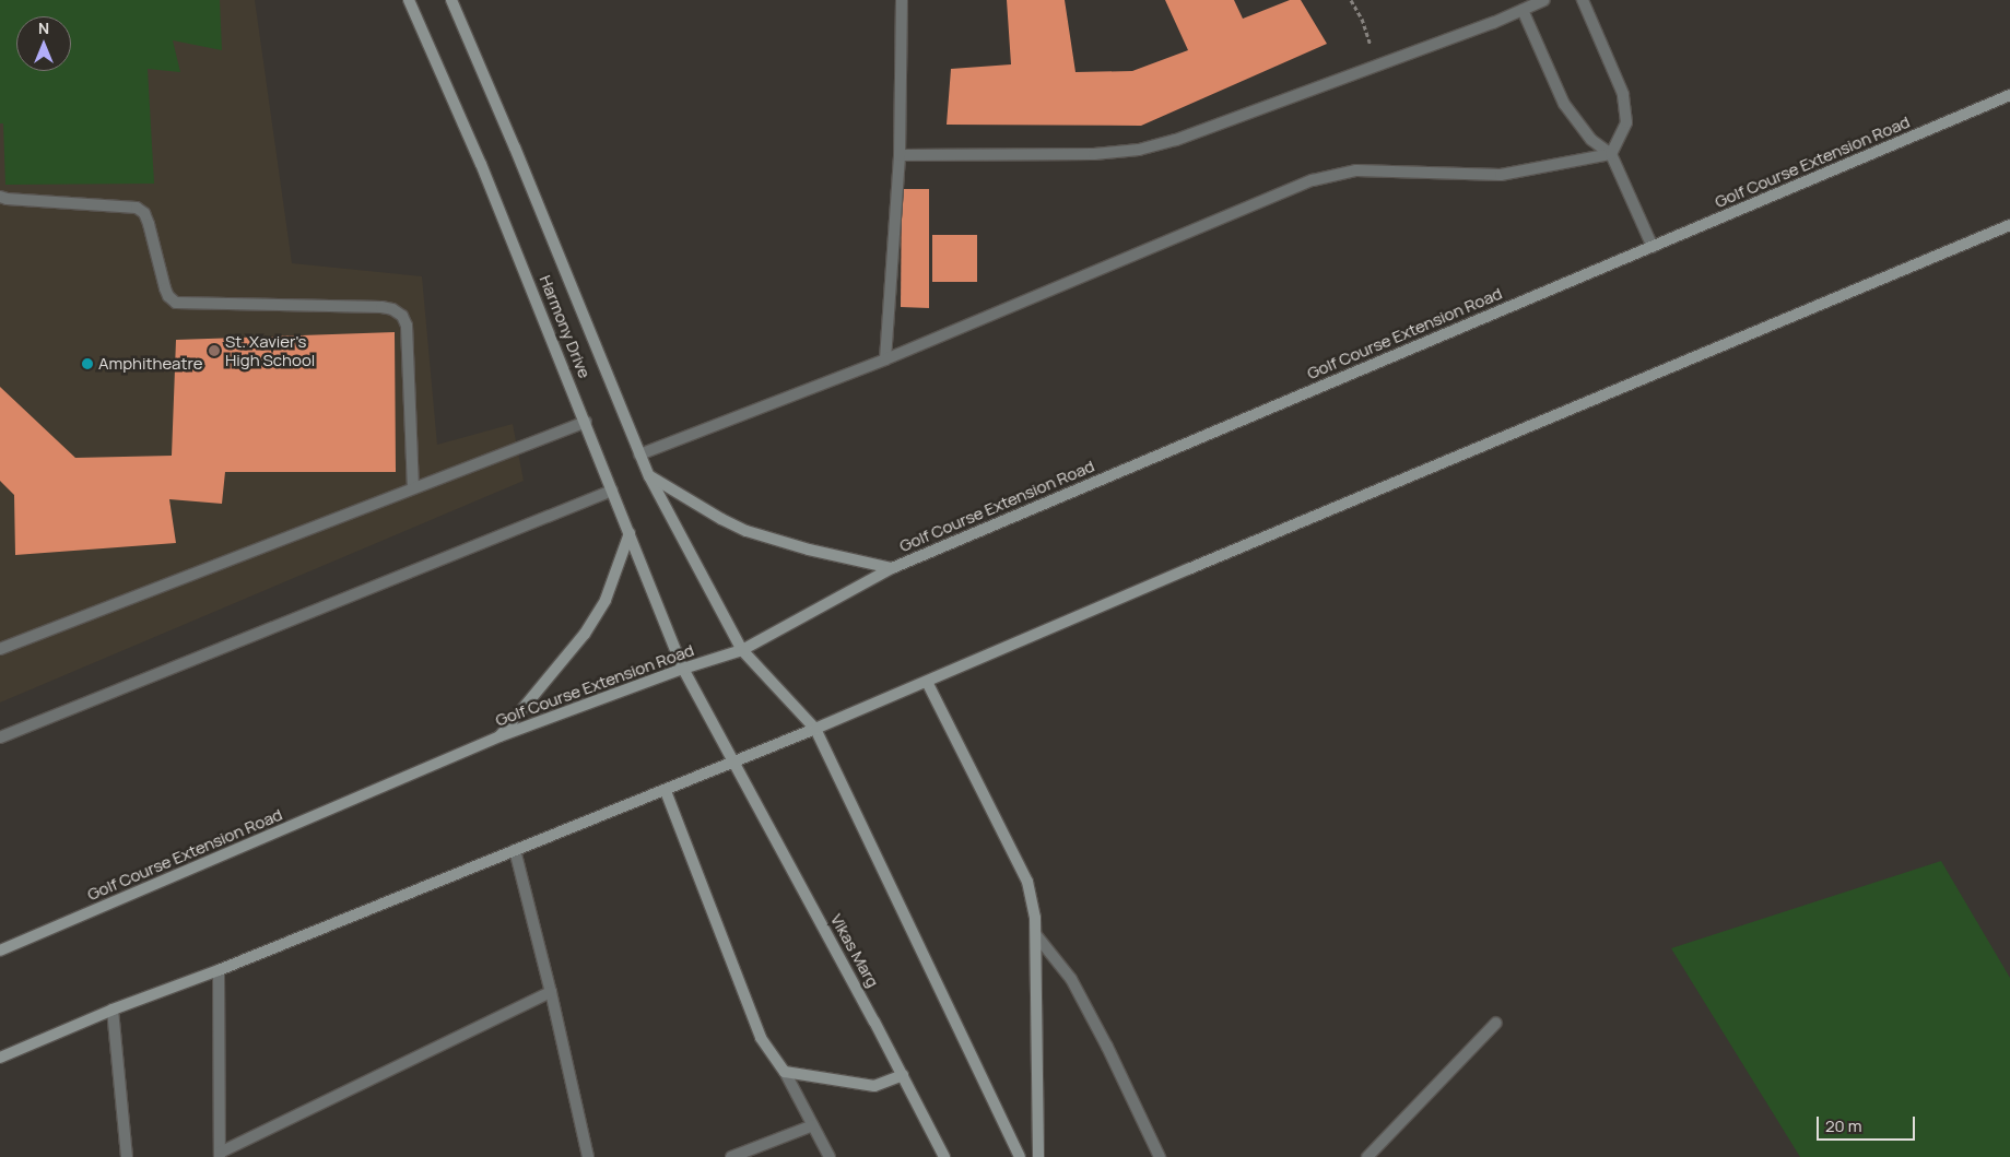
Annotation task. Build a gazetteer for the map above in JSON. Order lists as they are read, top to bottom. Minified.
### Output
{"streets":{"main road":["Golf Course Extension Road","Harmony Drive","Vikas Marg"]},"crossings":[["Golf Course Extension Road","Harmony Drive"],["Golf Course Extension Road","Vikas Marg"],["Harmony Drive","Vikas Marg"]],"places":["St. Xavier's High School","Amphitheatre"],"scale_bar":"20 m","north":"top"}
